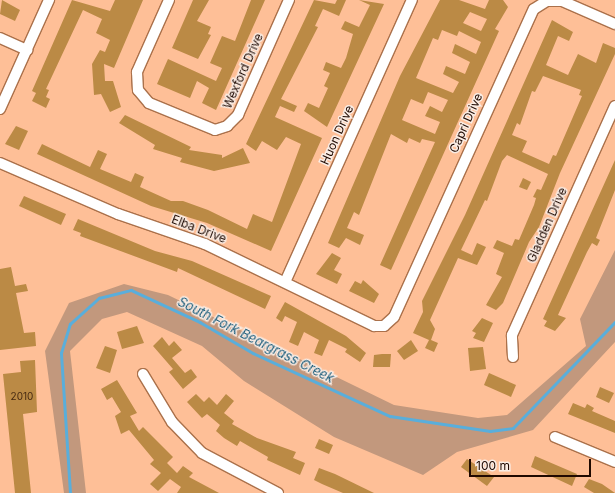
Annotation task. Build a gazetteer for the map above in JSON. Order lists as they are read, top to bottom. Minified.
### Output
{"streets":{"street":["Wexford Drive","Capri Drive","Huon Drive","Gladden Drive","Elba Drive"]},"crossings":[["Capri Drive","Elba Drive"],["Huon Drive","Elba Drive"]],"water":["South Fork Beargrass Creek"],"house_numbers":["2010"],"scale_bar":"100 m"}
